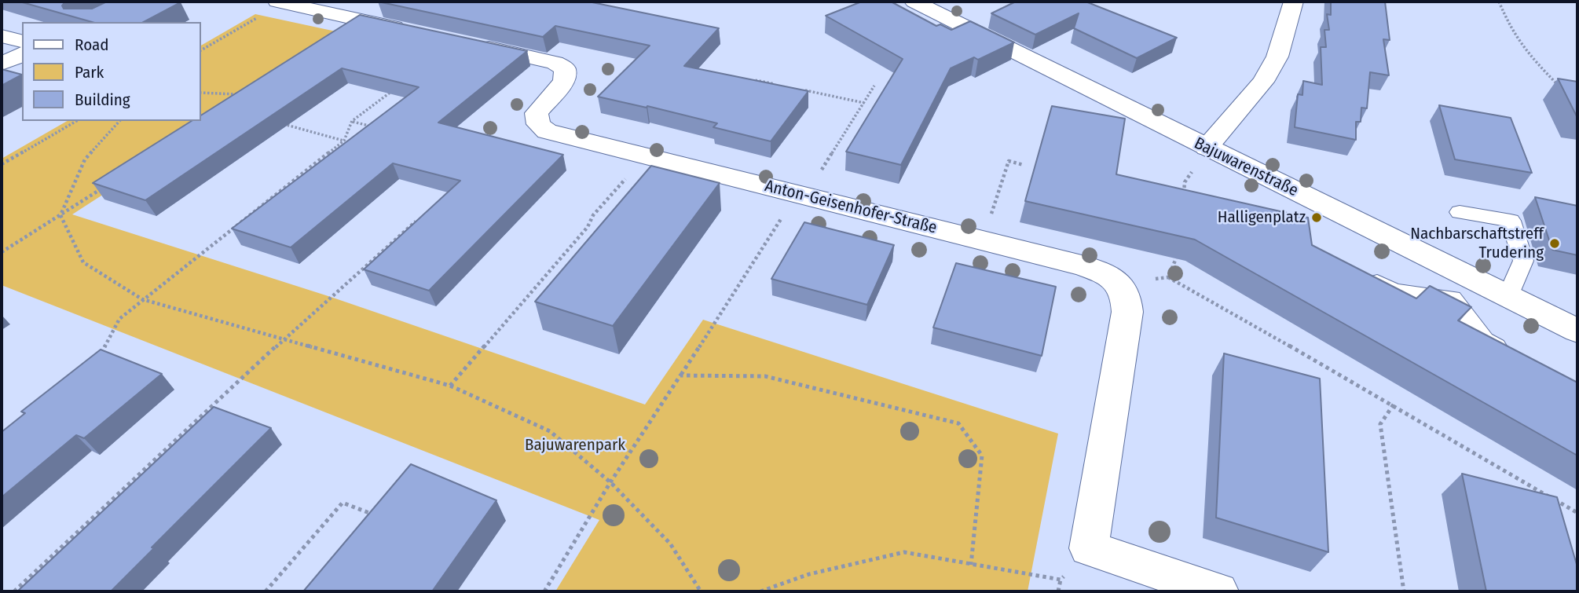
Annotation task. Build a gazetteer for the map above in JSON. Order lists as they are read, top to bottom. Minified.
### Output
{"streets":{"street":["Bajuwarenstraße","Anton-Geisenhofer-Straße"]},"parks":["Bajuwarenpark"],"places":["Halligenplatz","Nachbarschaftstreff Trudering"],"legend":["Road","Park","Building"]}
